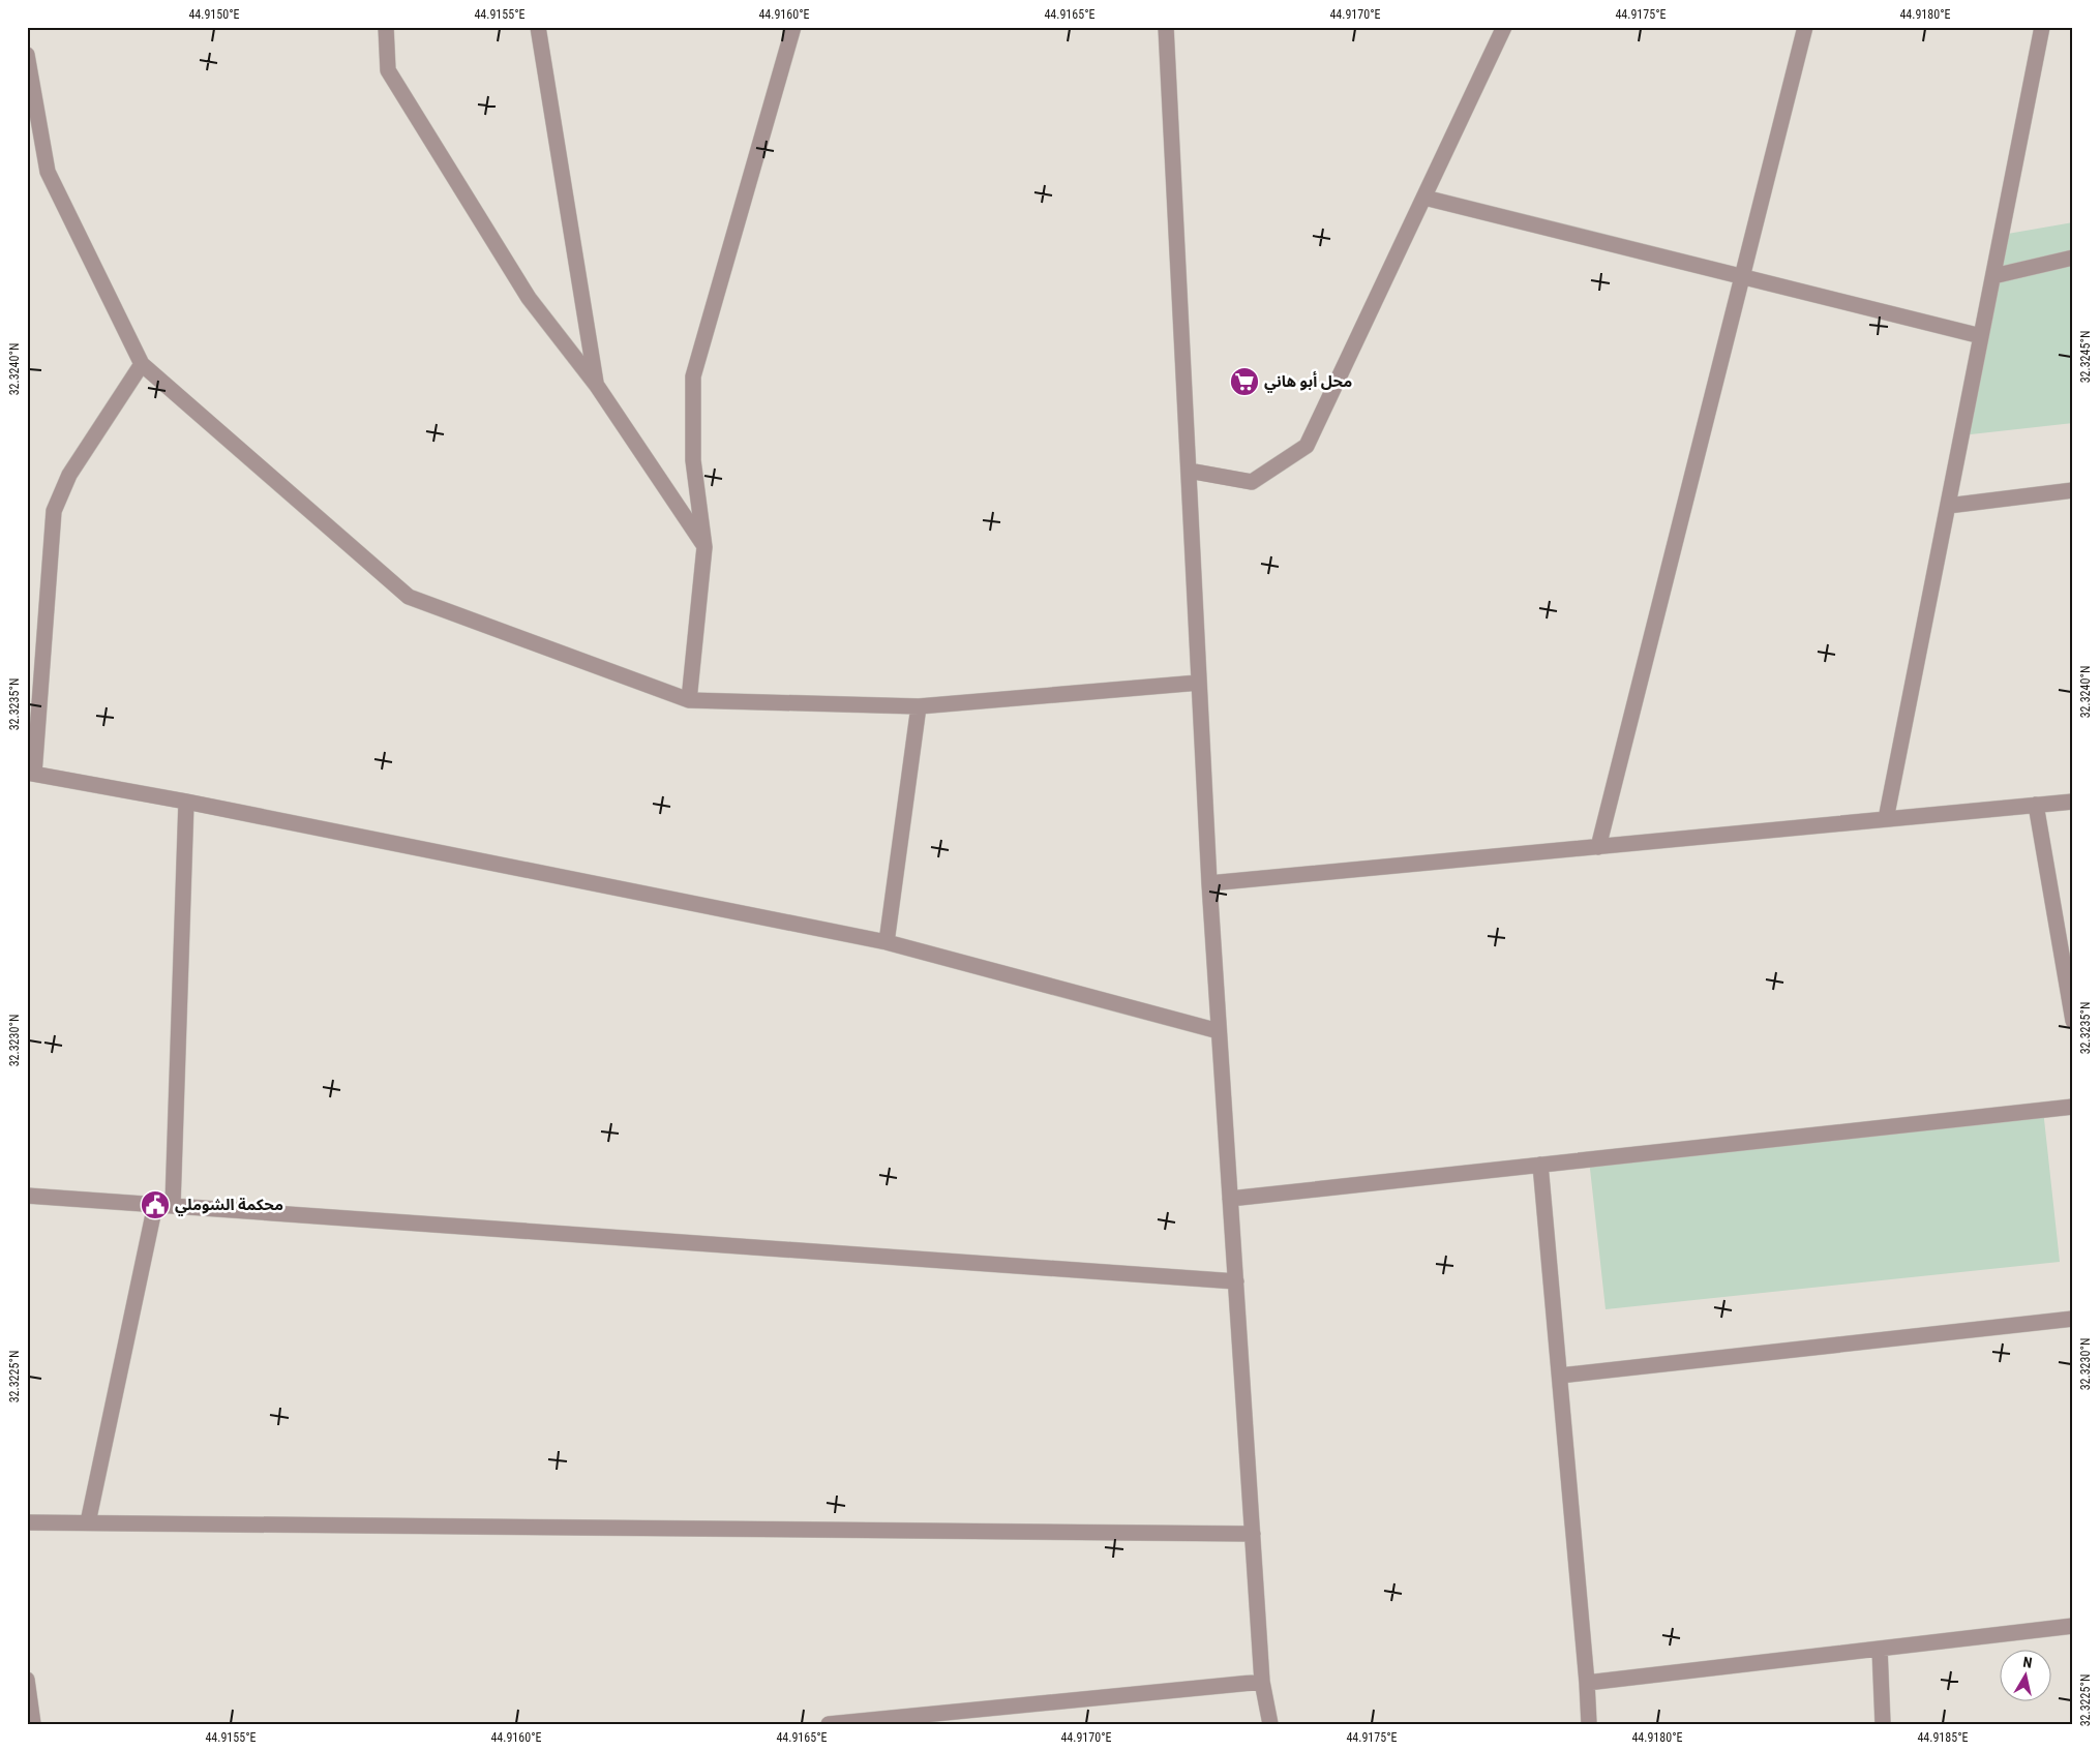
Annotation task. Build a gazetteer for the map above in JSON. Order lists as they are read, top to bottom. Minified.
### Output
{"places":{"supermarket":["محل أبو هاني"],"public building":["محكمة الشوملي"]},"north":"top","coordinates":["44.9150°E","44.9155°E","44.9160°E","44.9165°E","44.9170°E","44.9175°E","44.9180°E","32.3245°N","32.3240°N","32.3235°N","32.3230°N","32.3225°N","44.9185°E"]}
